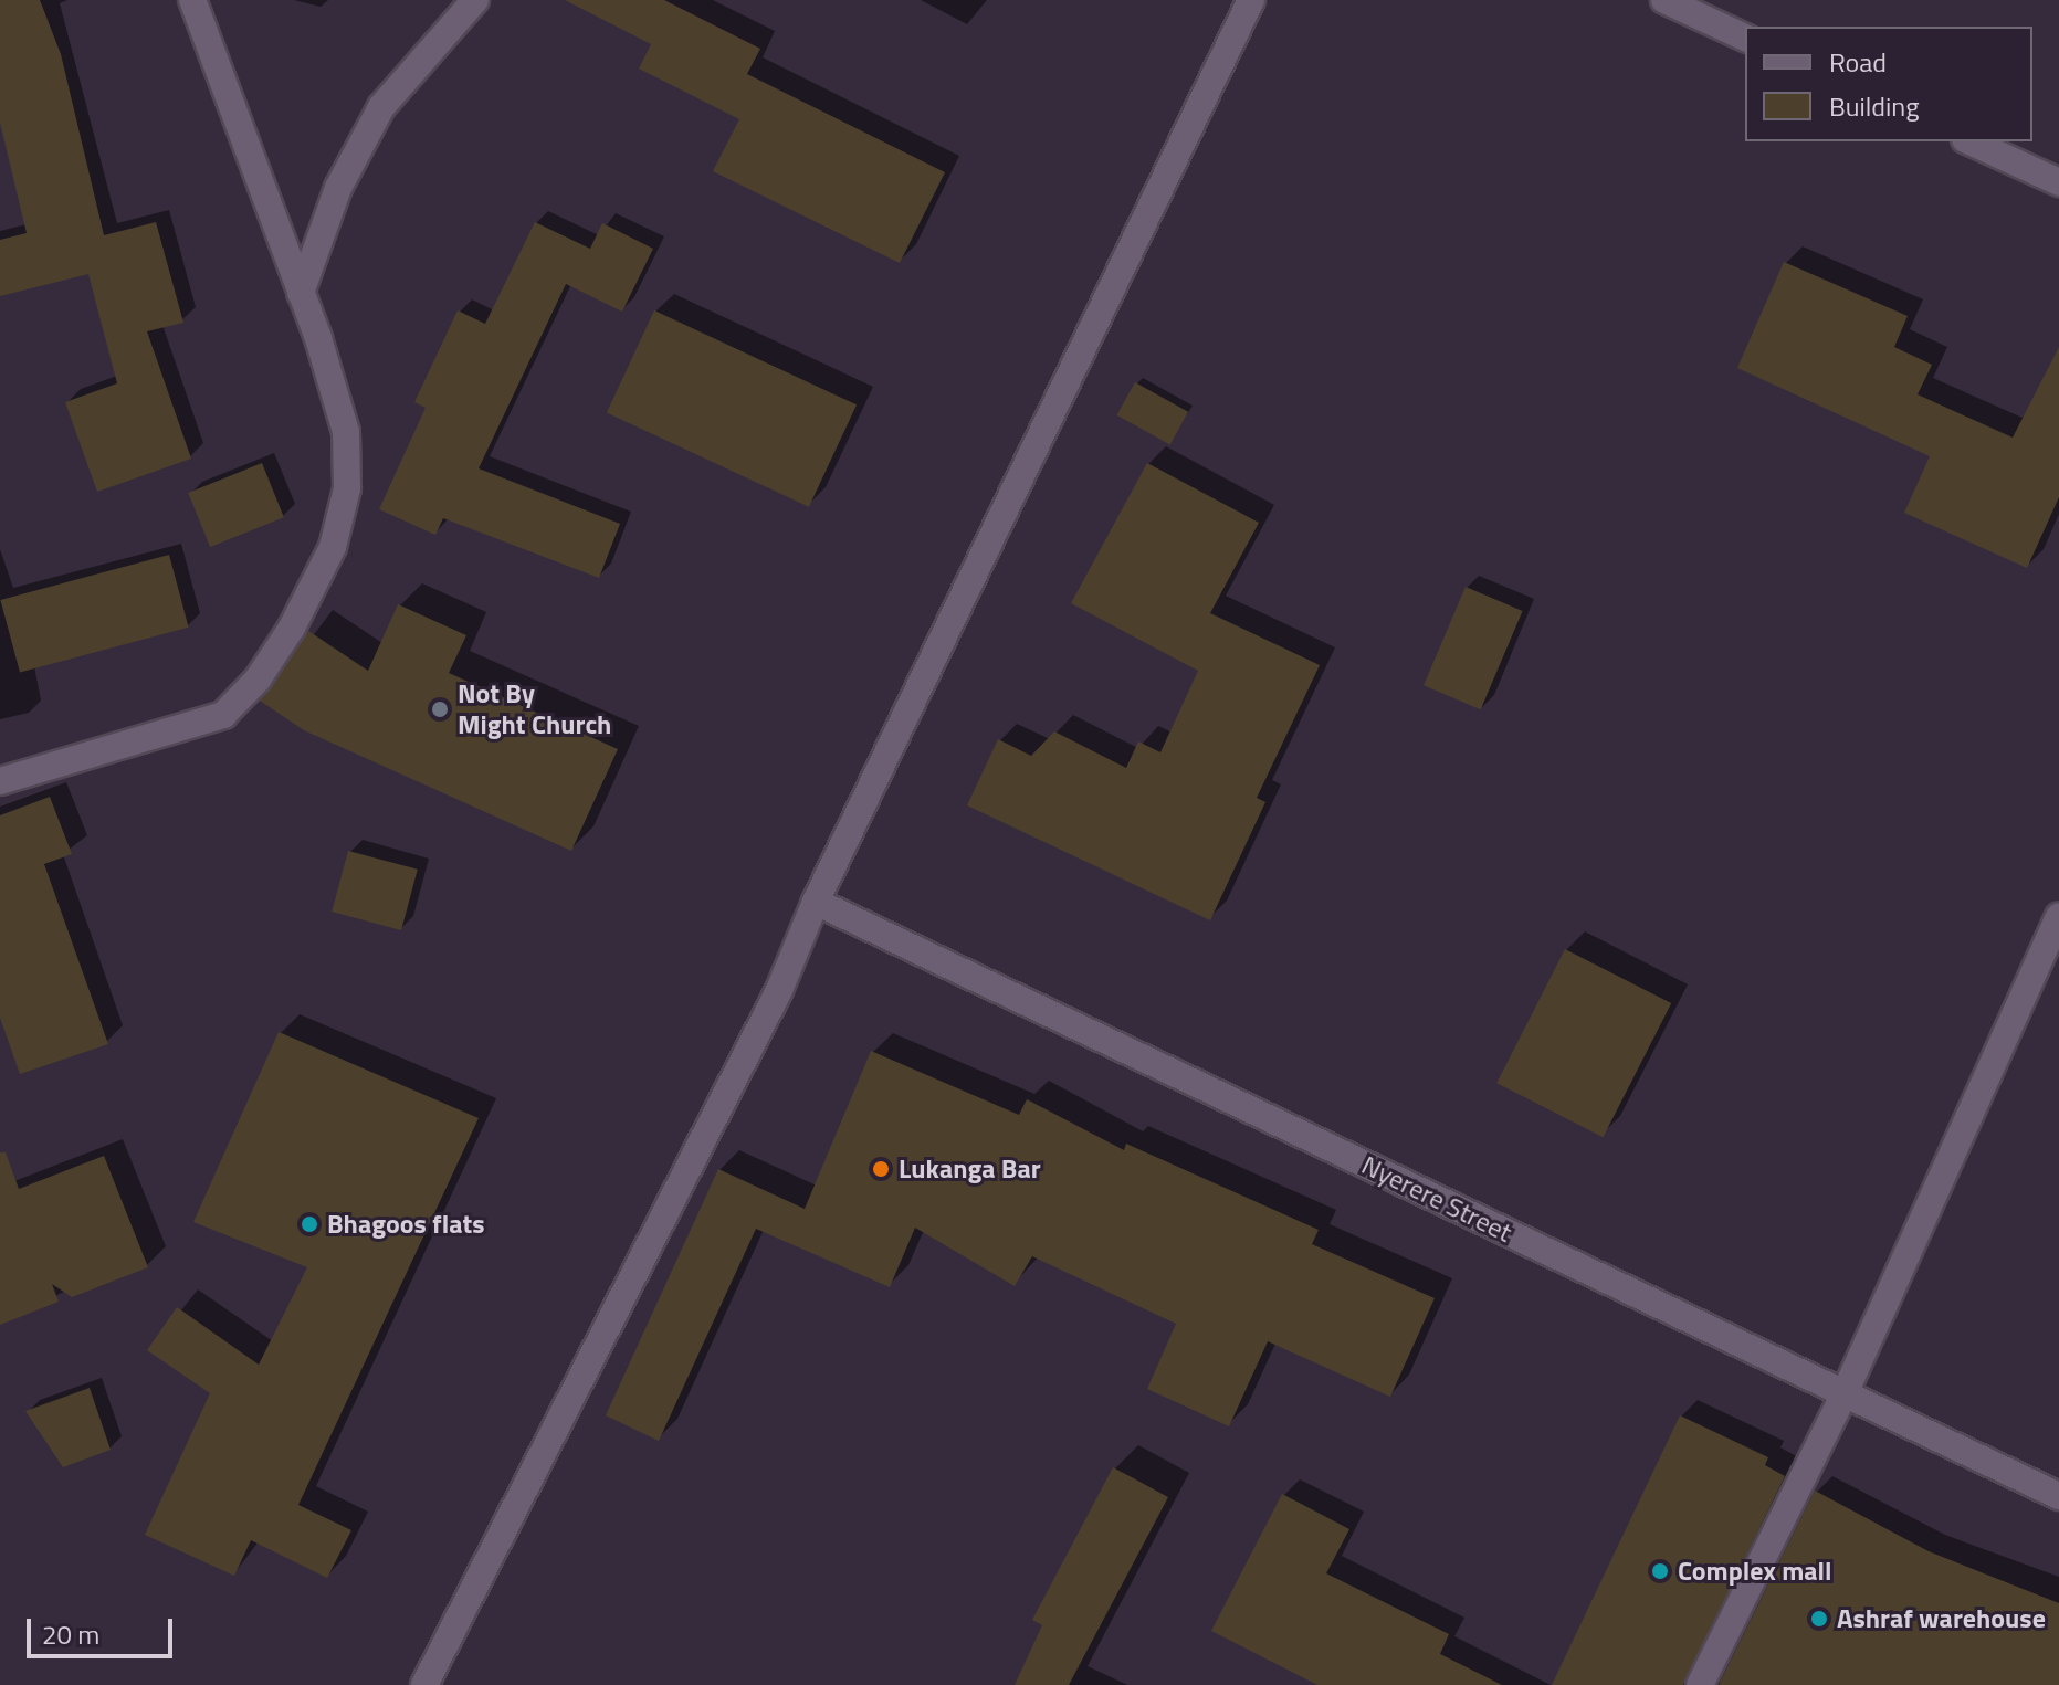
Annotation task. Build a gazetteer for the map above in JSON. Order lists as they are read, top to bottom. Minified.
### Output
{"streets":{"street":["Nyerere Street"]},"places":["Not By Might Church","Lukanga Bar","Bhagoos flats","Complex mall","Ashraf warehouse"],"legend":["Road","Building"],"scale_bar":"20 m"}
